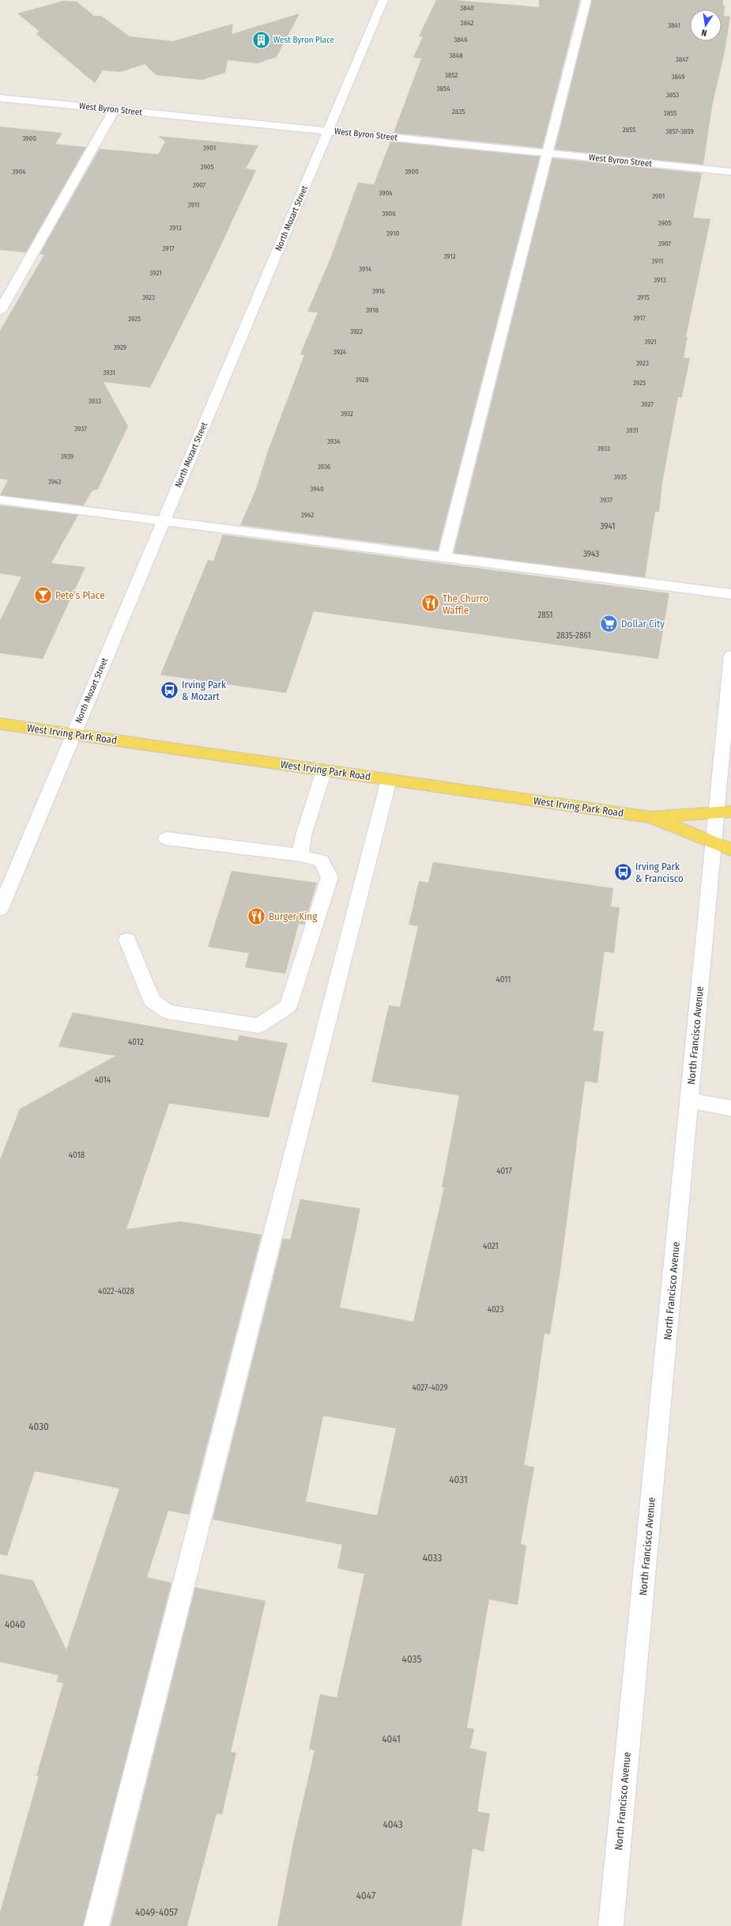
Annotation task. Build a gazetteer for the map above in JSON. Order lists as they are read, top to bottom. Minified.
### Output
{"streets":{"main road":["West Irving Park Road"],"street":["West Byron Street","North Mozart Street","North Francisco Avenue"]},"crossings":[["West Byron Street","North Mozart Street"],["North Mozart Street","West Irving Park Road"],["West Irving Park Road","North Francisco Avenue"]],"places":{"building":["West Byron Place"],"bar":["Pete’s Place"],"restaurant":["The Churro Waffle","Burger King"],"supermarket":["Dollar City"],"bus stop":["Irving Park & Mozart","Irving Park & Francisco"]},"house_numbers":["3840","3842","3841","3846","3848","3847","3852","3849","3854","3853","2835","3855","2855","3857-3859","3900","3901","3905","3904","3900","3907","3904","3901","3911","3906","3905","3913","3910","3907","3917","3912","3911","3914","3921","3913","3916","3923","3915","3918","3917","3925","3922","3921","3929","3924","3923","3931","3928","3925","3933","3927","3932","3937","3931","3934","3933","3939","3936","3935","3943","3940","3937","3942","3941","3943","2851","2835-2861","4011","4012","4014","4018","4017","4021","4022-4028","4023","4027-4029","4030","4031","4033","4040","4035","4041","4043","4047","4049-4057"],"north":"bottom"}
